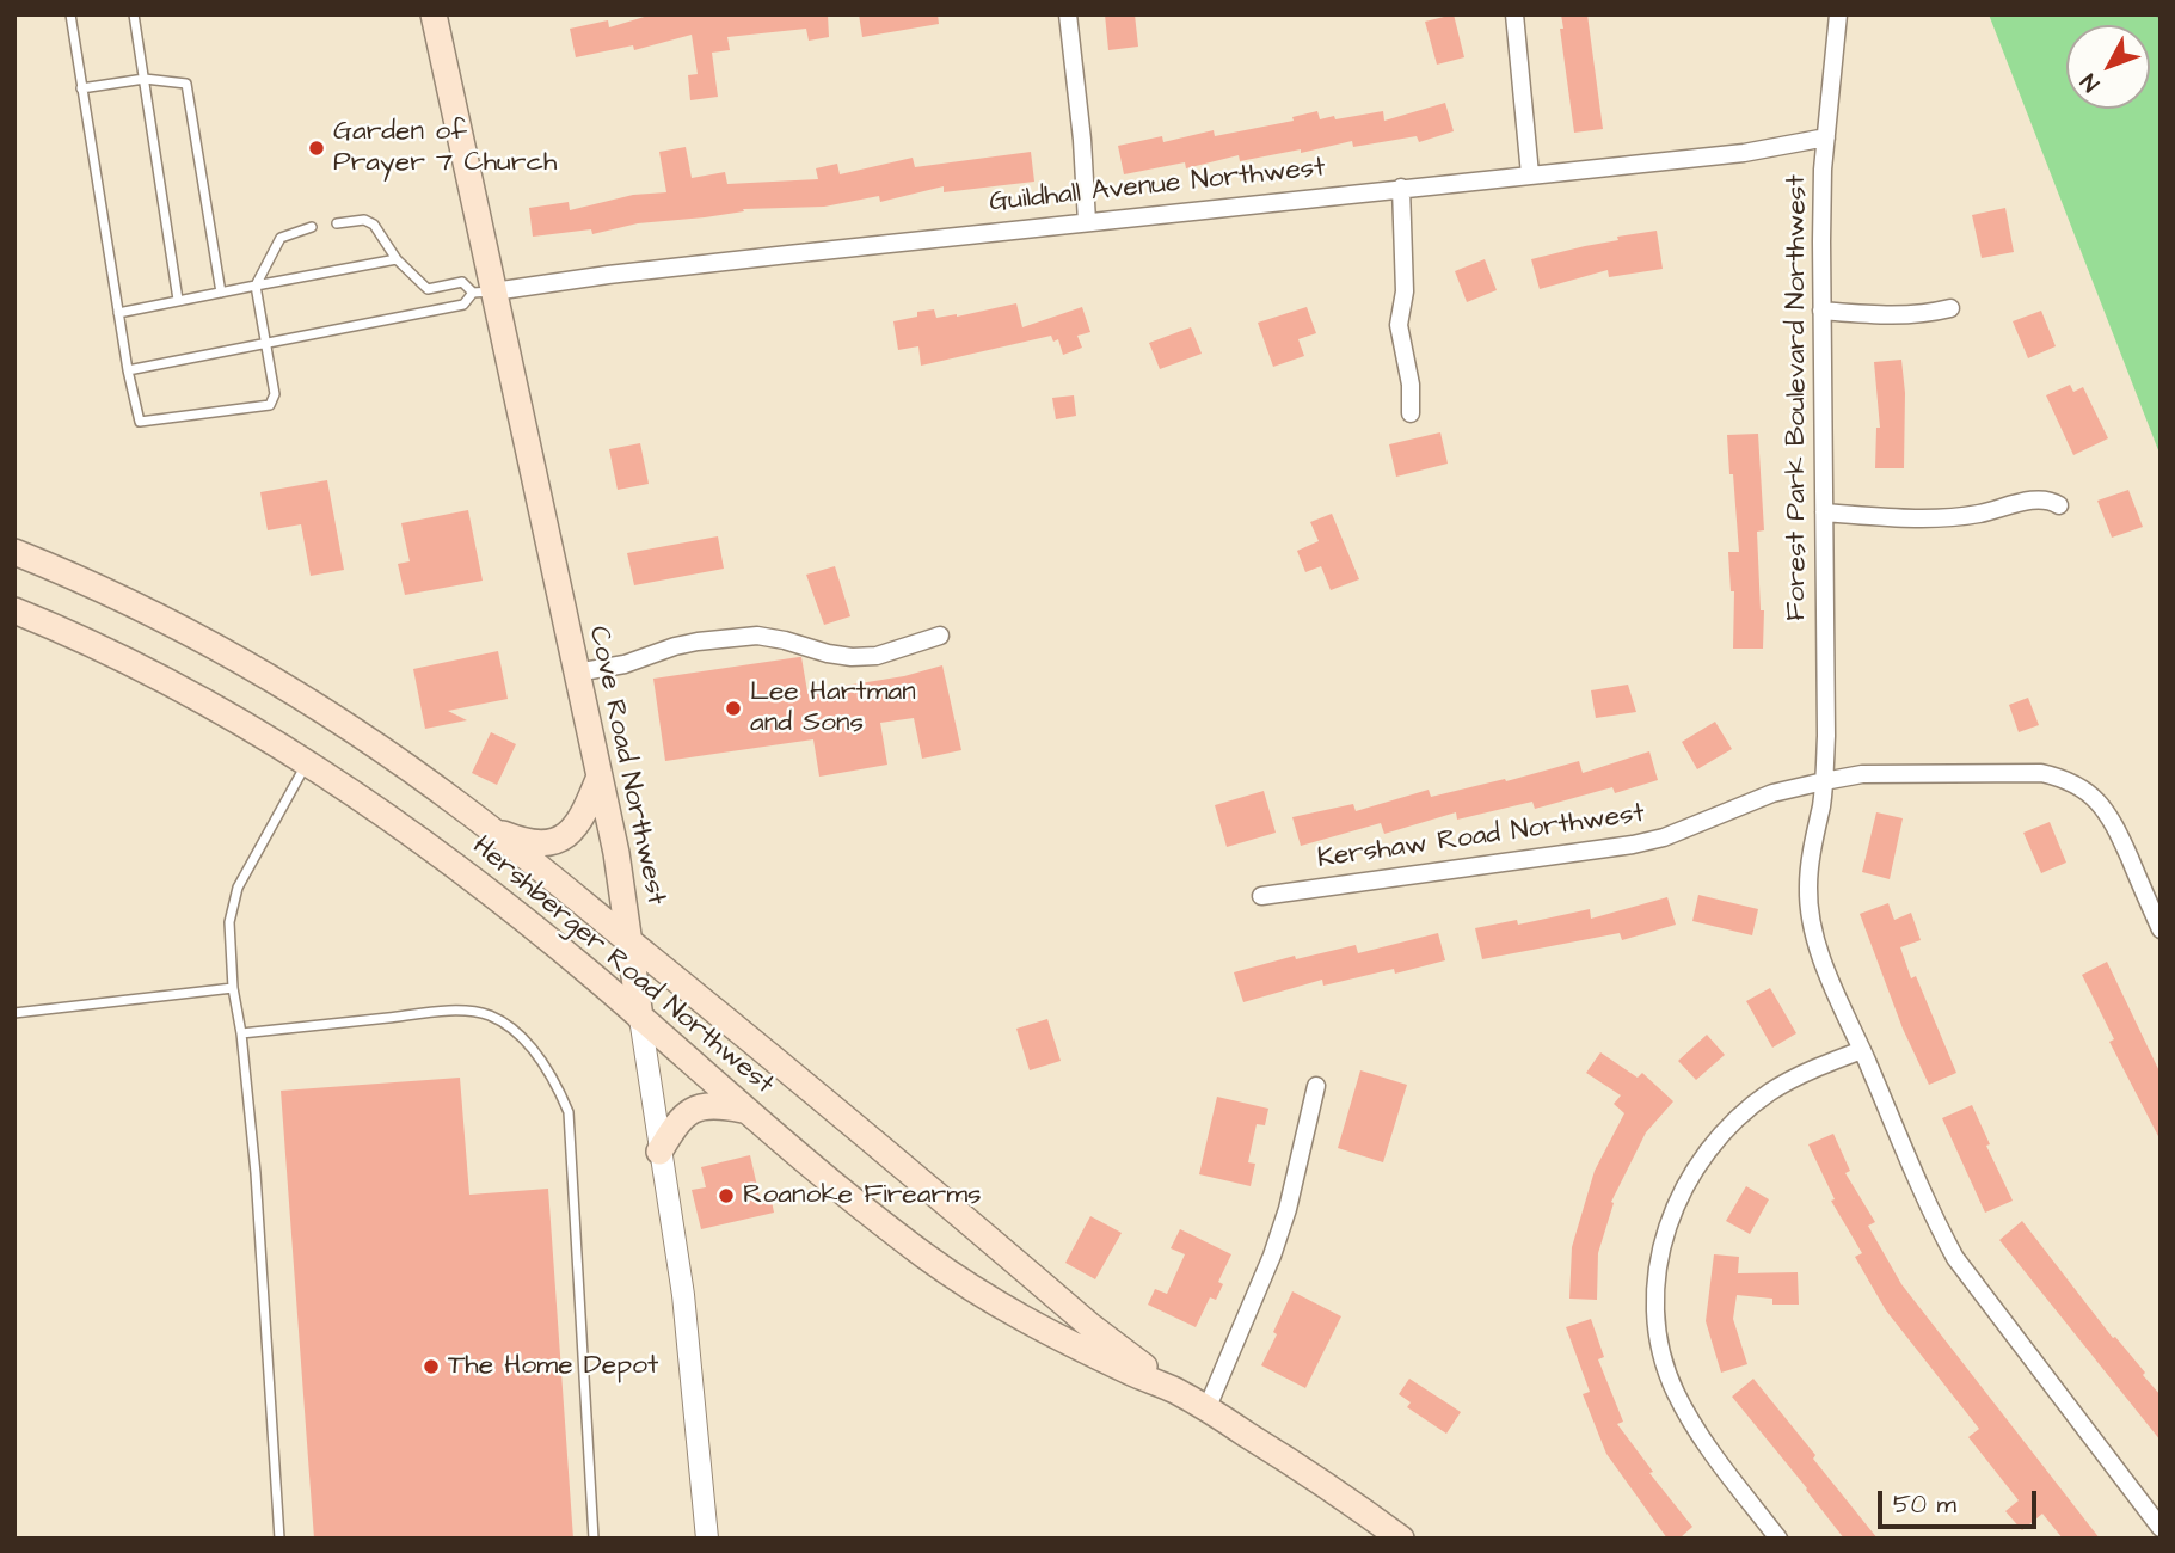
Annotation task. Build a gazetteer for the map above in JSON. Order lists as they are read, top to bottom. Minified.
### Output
{"streets":{"main road":["Cove Road Northwest","Hershberger Road Northwest"],"street":["Guildhall Avenue Northwest","Forest Park Boulevard Northwest","Kershaw Road Northwest"]},"crossings":[["Guildhall Avenue Northwest","Forest Park Boulevard Northwest"],["Guildhall Avenue Northwest","Cove Road Northwest"],["Forest Park Boulevard Northwest","Kershaw Road Northwest"],["Cove Road Northwest","Hershberger Road Northwest"]],"places":["Garden of Prayer 7 Church","Lee Hartman and Sons","Roanoke Firearms","The Home Depot"],"scale_bar":"50 m","north":"bottom left"}
